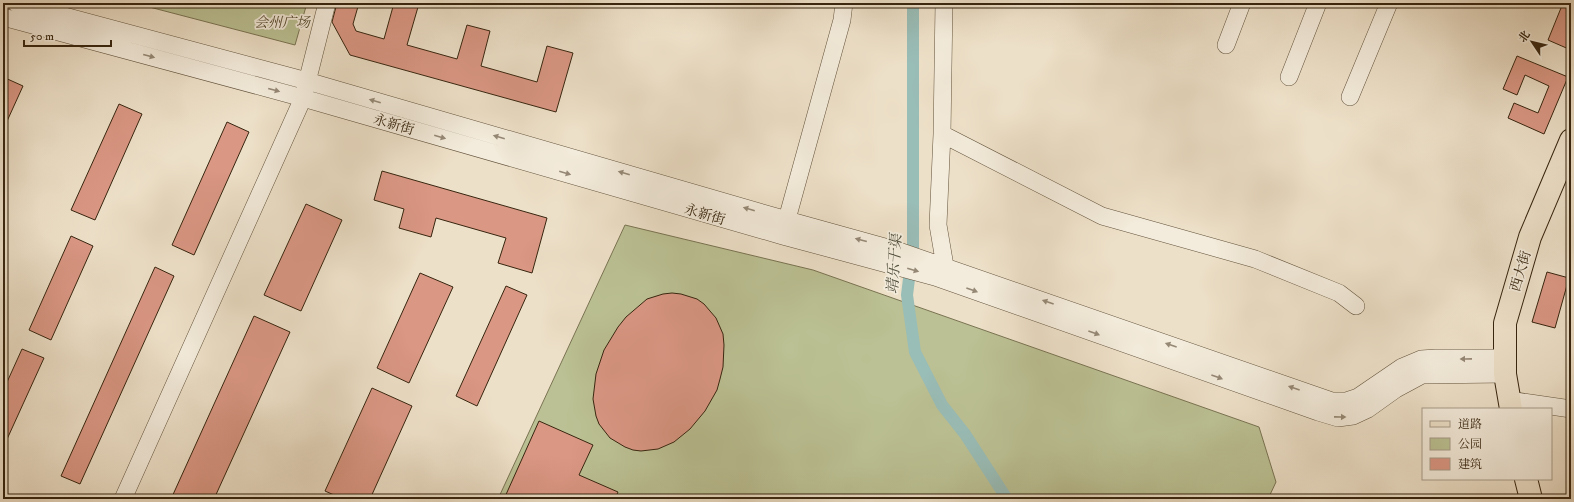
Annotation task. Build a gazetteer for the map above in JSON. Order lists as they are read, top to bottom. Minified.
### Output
{"streets":{"main road":["西大街"],"street":["永新街"]},"water":["靖乐干渠"],"parks":["会州广场"],"legend":["道路","公园","建筑"],"scale_bar":"50 m","north":"top left"}
